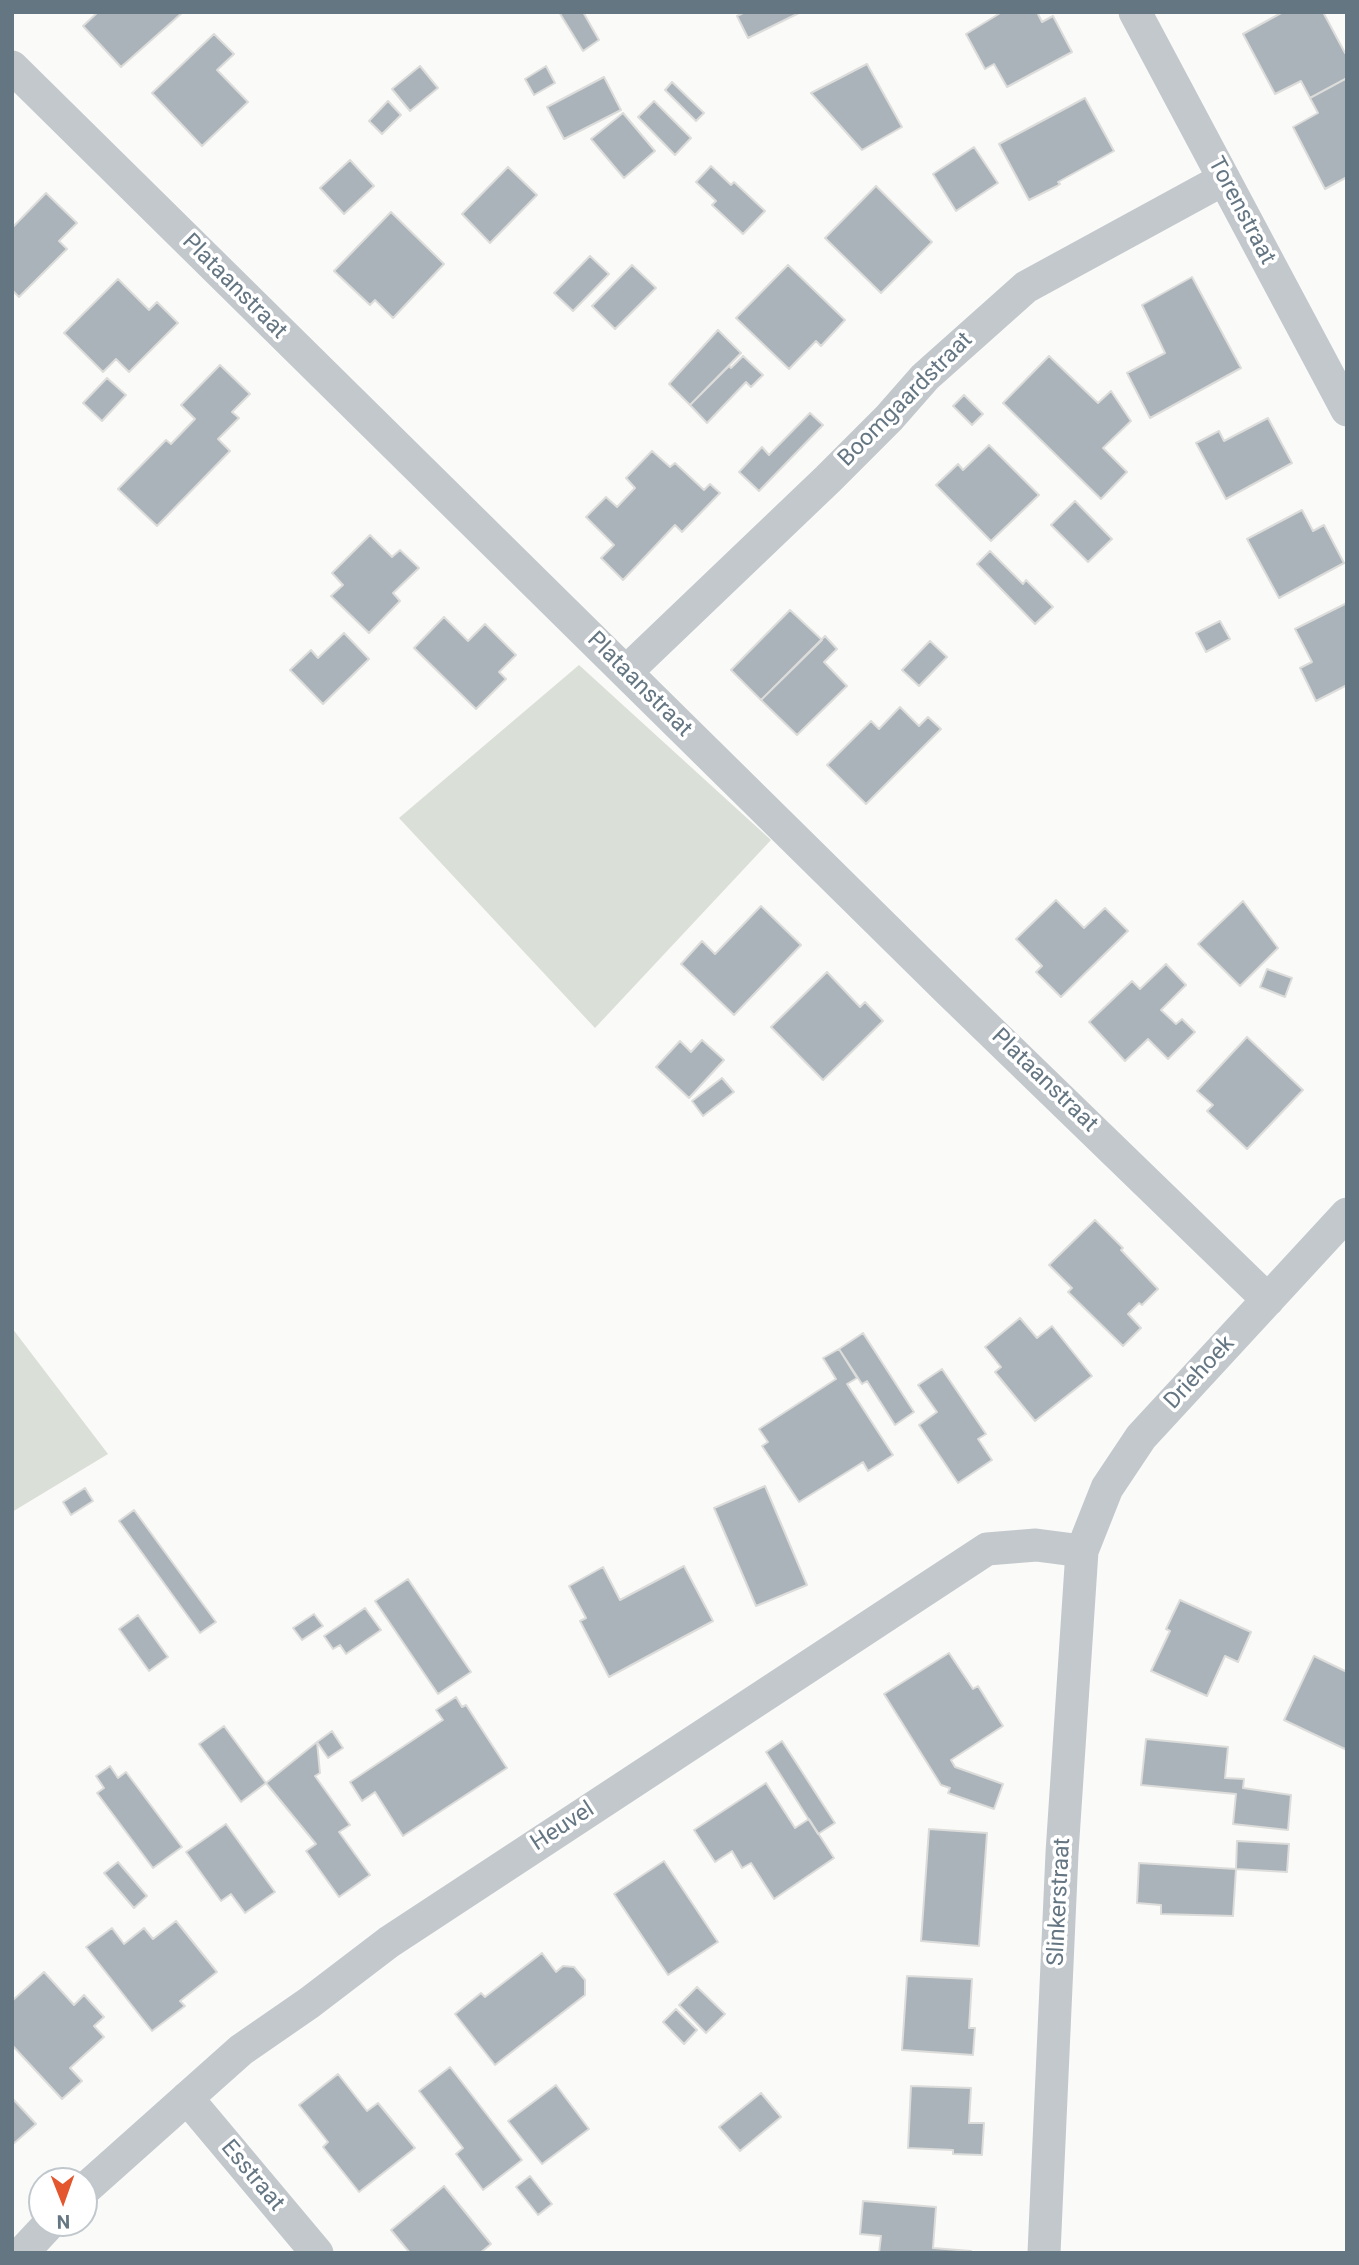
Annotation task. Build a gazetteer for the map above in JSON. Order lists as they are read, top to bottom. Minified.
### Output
{"streets":{"street":["Torenstraat","Plataanstraat","Boomgaardstraat","Driehoek","Heuvel","Slinkerstraat","Esstraat"]},"crossings":[["Torenstraat","Boomgaardstraat"],["Plataanstraat","Boomgaardstraat"],["Plataanstraat","Driehoek"],["Driehoek","Heuvel"],["Driehoek","Slinkerstraat"],["Heuvel","Slinkerstraat"],["Heuvel","Esstraat"]],"north":"bottom"}
